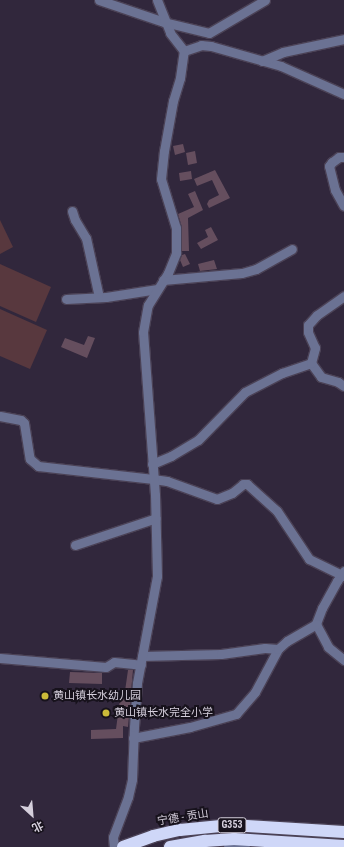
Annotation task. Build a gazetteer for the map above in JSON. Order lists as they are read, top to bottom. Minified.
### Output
{"streets":{"highway":["宁德 - 贡山","G353"]},"places":["黄山镇长水幼儿园","黄山镇长水完全小学"],"north":"bottom right"}
